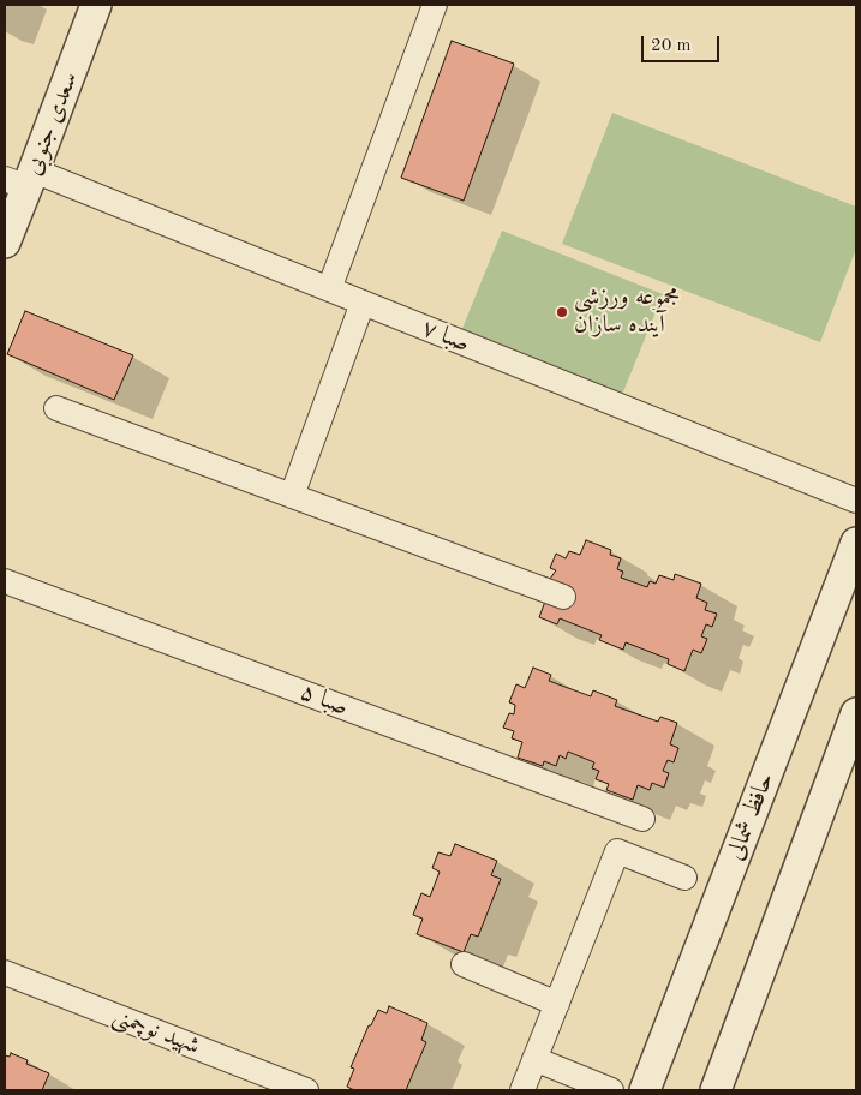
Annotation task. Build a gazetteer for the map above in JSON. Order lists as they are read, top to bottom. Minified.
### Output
{"streets":{"street":["سعدی جنوبی","صبا ۷","صبا ۵","حافظ شمالی","شهید نوچمنی"]},"crossings":[["سعدی جنوبی","صبا ۷"]],"places":["مجموعه ورزشی آینده سازان"],"scale_bar":"20 m"}
